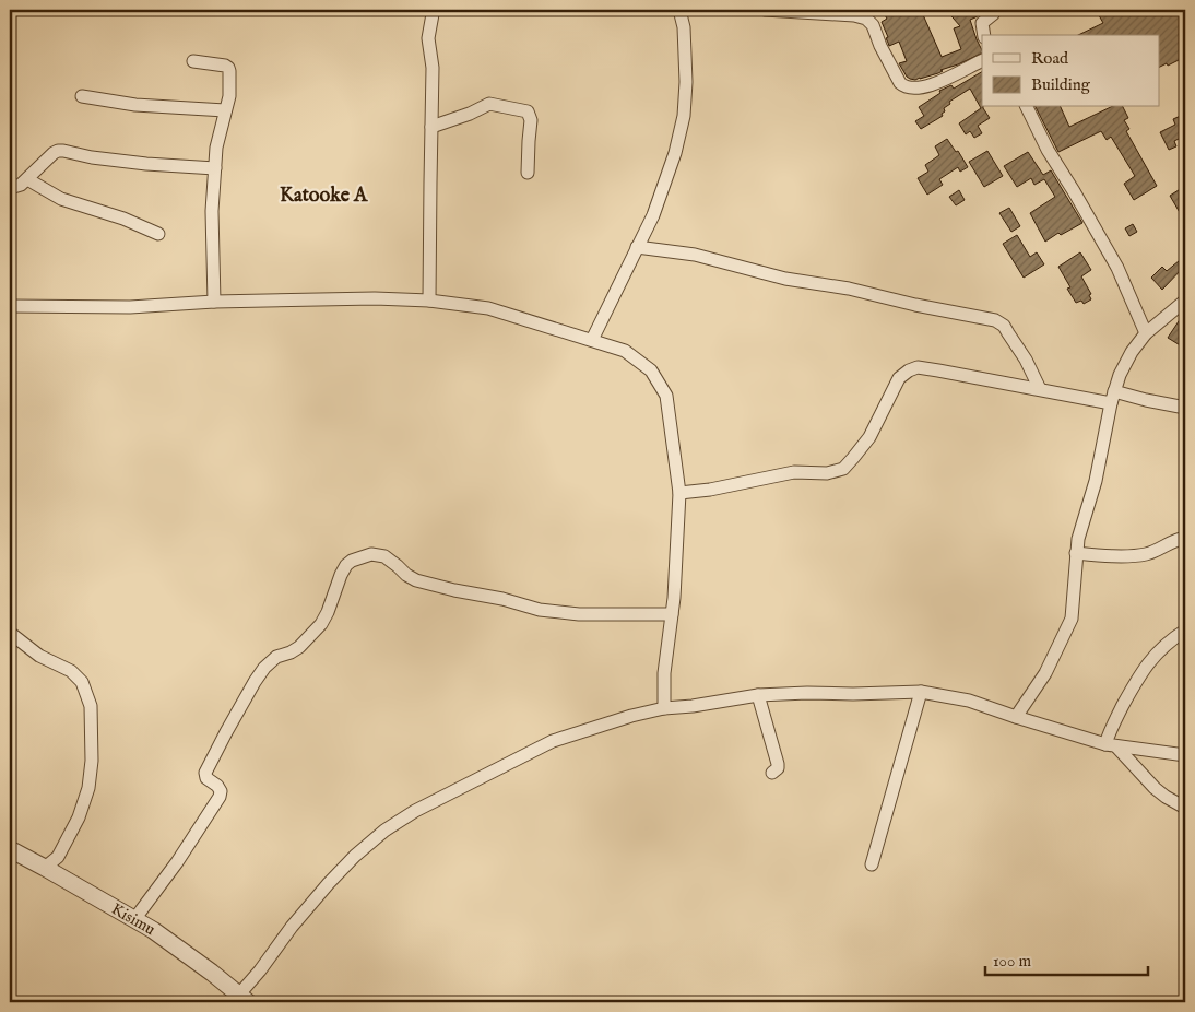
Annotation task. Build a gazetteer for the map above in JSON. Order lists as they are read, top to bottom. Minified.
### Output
{"streets":{"street":["Kisimu"]},"districts":["Katooke A"],"legend":["Road","Building"],"scale_bar":"100 m"}
